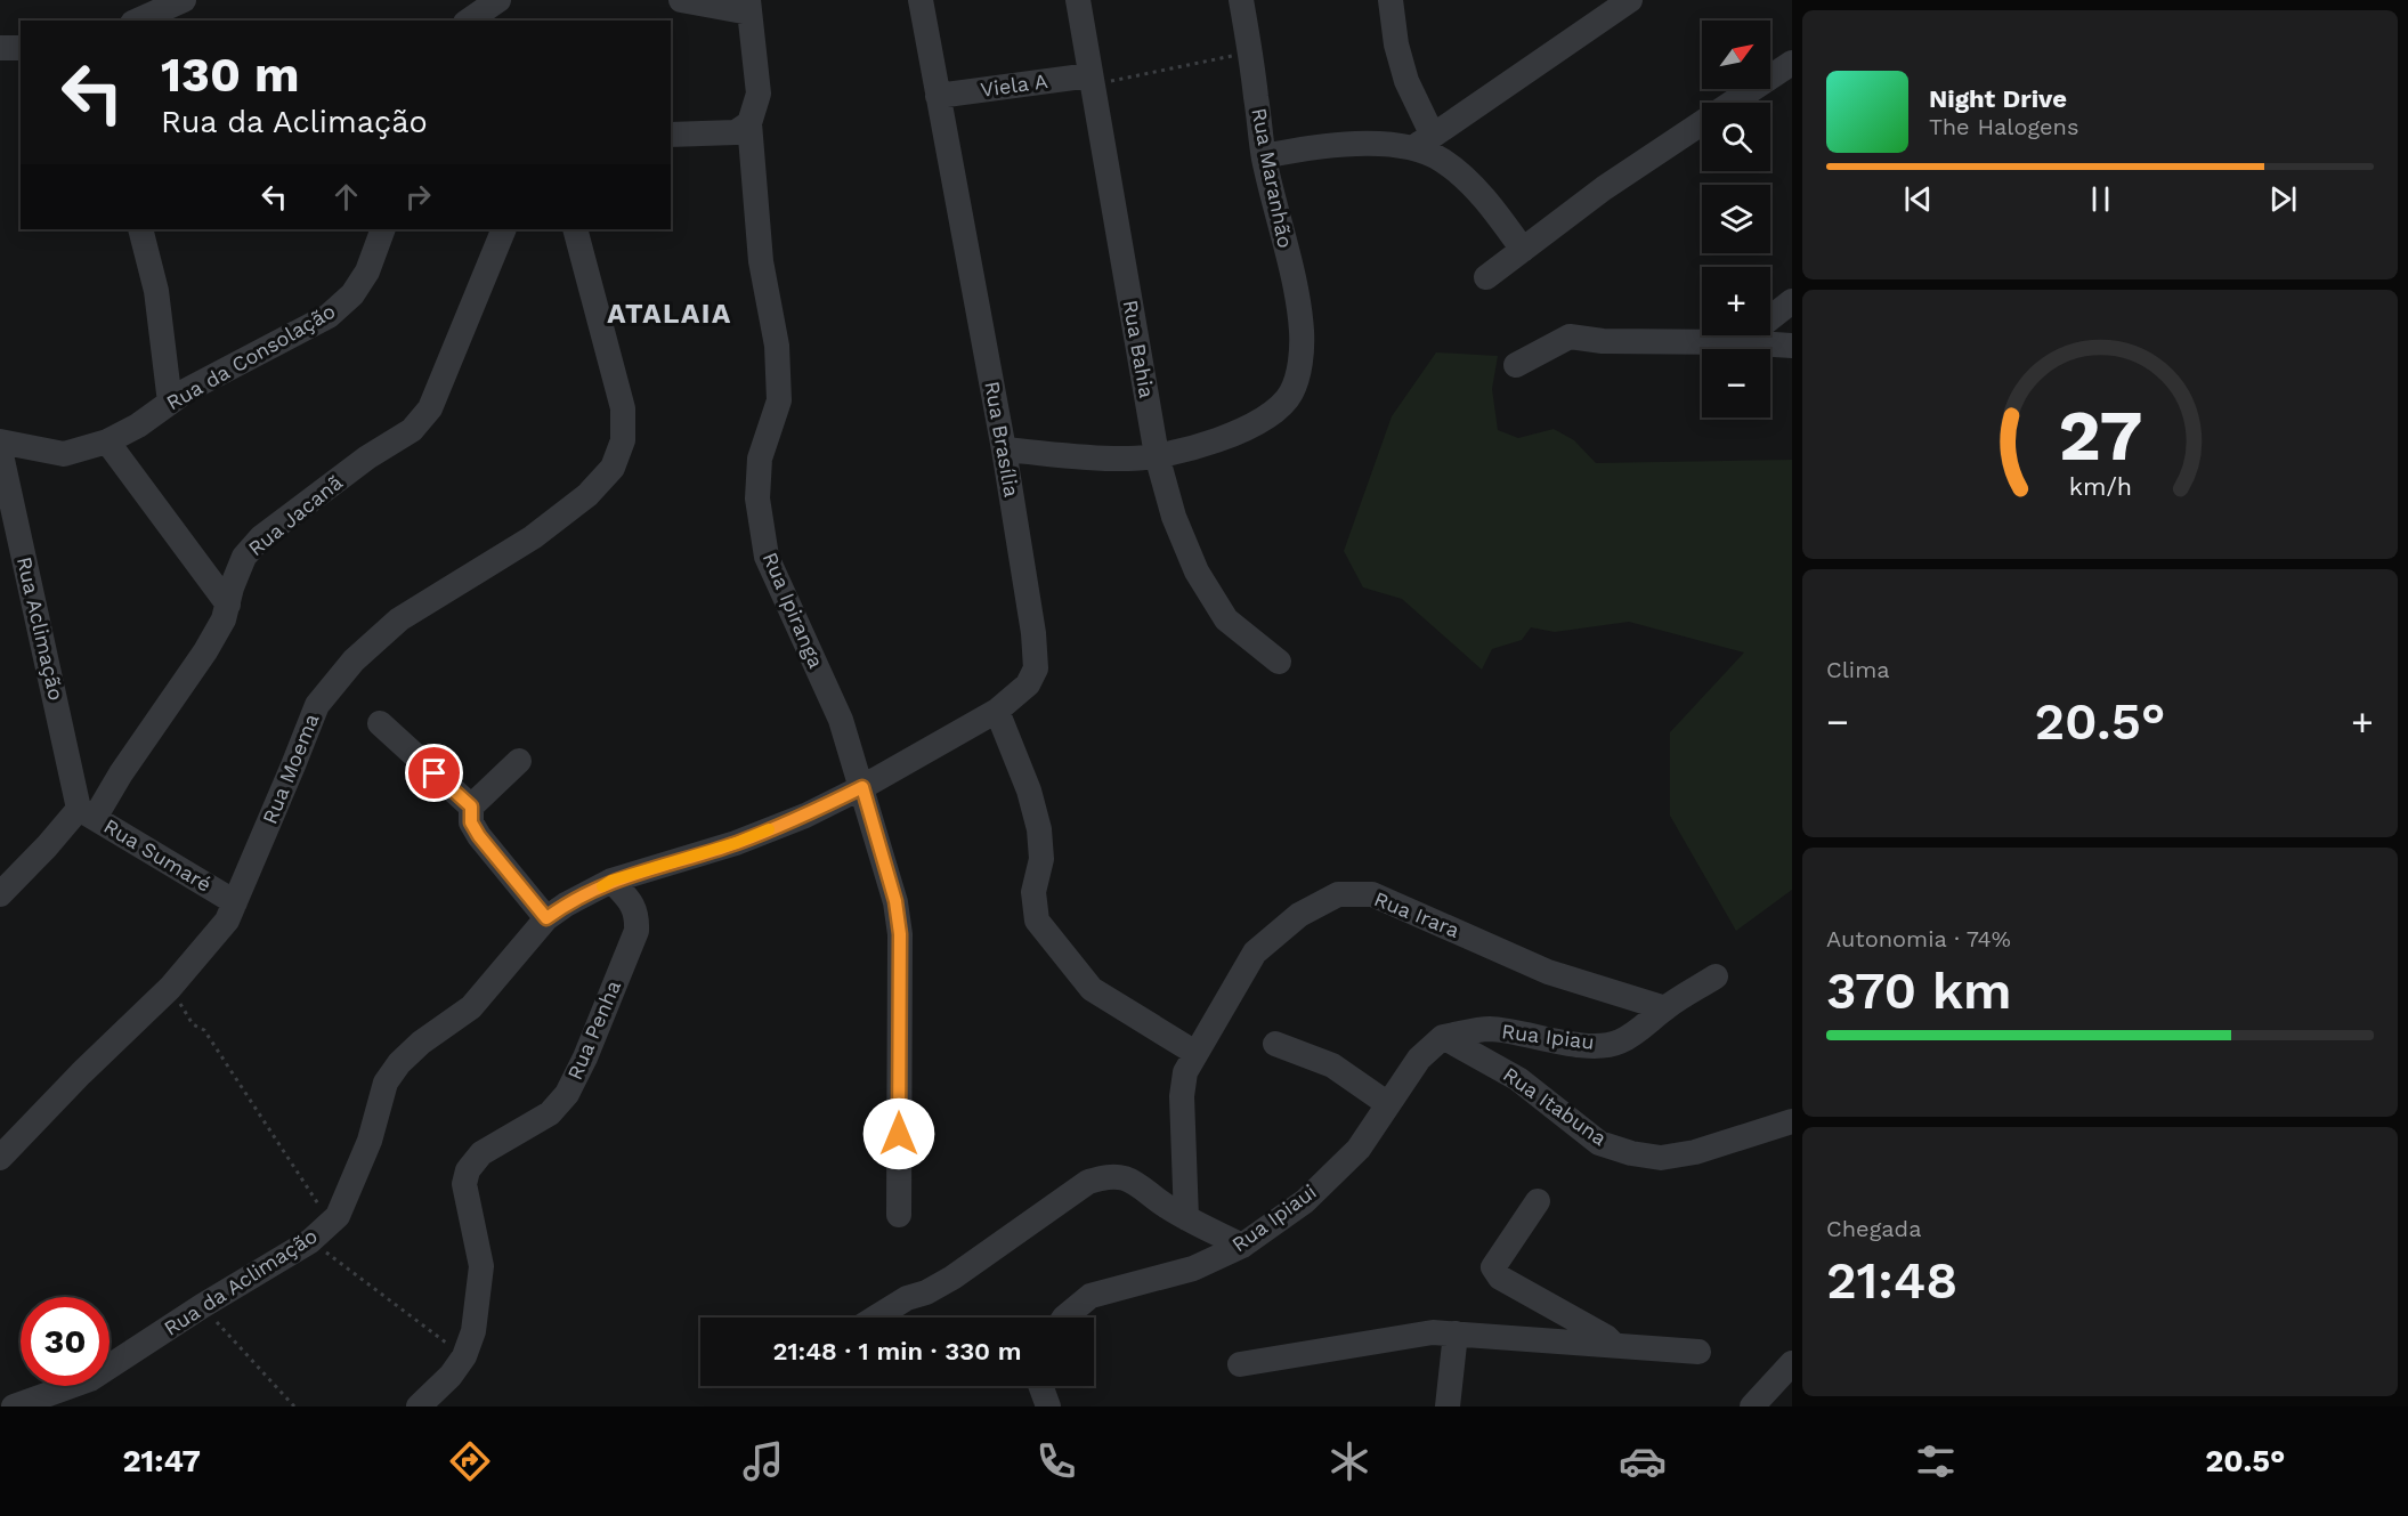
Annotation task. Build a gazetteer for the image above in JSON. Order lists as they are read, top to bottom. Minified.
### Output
{"streets":{"street":["Viela A","Rua Maranhão","Rua Bahia","Rua da Consolação","Rua Brasília","Rua Jacanã","Rua Ipiranga","Rua Aclimação","Rua Moema","Rua Sumaré","Rua Irara","Rua Penha","Rua Ipiau","Rua Itabuna","Rua Ipiaui","Rua da Aclimação"]},"crossings":[["Viela A","Rua Bahia"],["Viela A","Rua Brasília"],["Rua Maranhão","Rua Bahia"],["Rua Maranhão","Rua Brasília"],["Rua Brasília","Rua Ipiranga"],["Rua Brasília","Rua da Aclimação"],["Rua Jacanã","Rua Aclimação"],["Rua Jacanã","Rua Sumaré"],["Rua Ipiranga","Rua da Aclimação"],["Rua Aclimação","Rua Sumaré"],["Rua Moema","Rua Sumaré"],["Rua Irara","Rua Ipiau"],["Rua Penha","Rua da Aclimação"],["Rua Ipiau","Rua Itabuna"],["Rua Ipiau","Rua Ipiaui"],["Rua Itabuna","Rua Ipiaui"]],"districts":["ATALAIA"],"north":"top right","page":{"map_buttons":["+","−"],"turn":["130 m","Rua da Aclimação"],"song":["Night Drive","The Halogens"],"tile":["Clima",["Autonomia · 74%","370 km"],["Chegada","21:48"]],"heat":["−","20.5°","+"],"limit":"30","trip":"21:48 · 1 min · 330 m","tabs":["21:47","20.5°"],"gauge":["27","km/h"]}}
